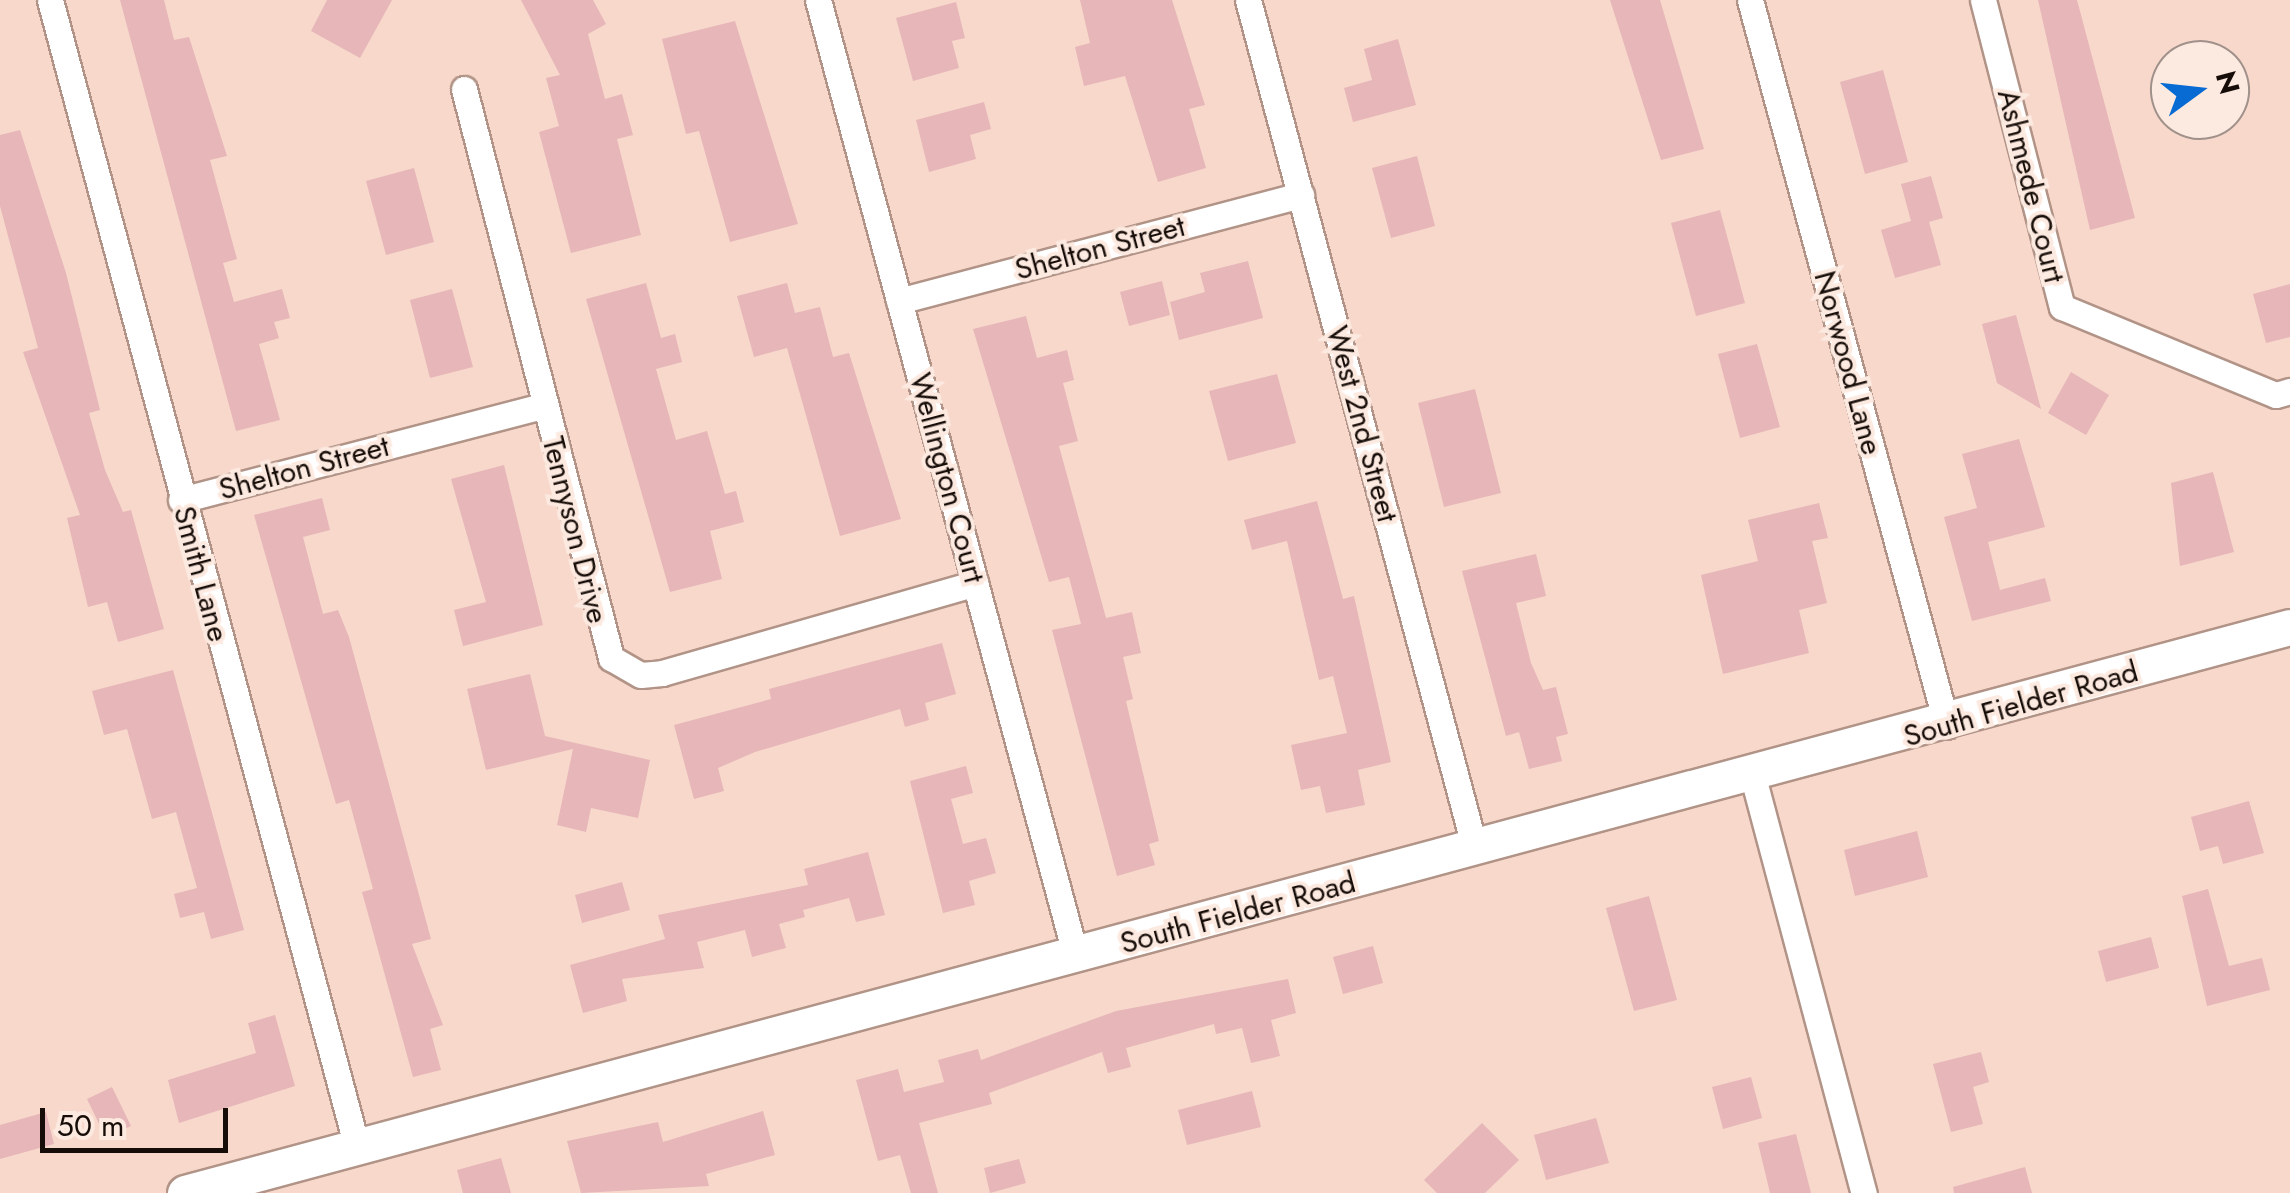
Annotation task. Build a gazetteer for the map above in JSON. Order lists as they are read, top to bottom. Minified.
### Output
{"streets":{"main road":["South Fielder Road"],"street":["Ashmede Court","Shelton Street","Norwood Lane","West 2nd Street","Wellington Court","Tennyson Drive","Smith Lane"]},"crossings":[["Shelton Street","West 2nd Street"],["Shelton Street","Wellington Court"],["Shelton Street","Tennyson Drive"],["Shelton Street","Smith Lane"],["Norwood Lane","South Fielder Road"],["West 2nd Street","South Fielder Road"],["Wellington Court","Tennyson Drive"],["Wellington Court","South Fielder Road"],["Smith Lane","South Fielder Road"]],"scale_bar":"50 m","north":"right"}
